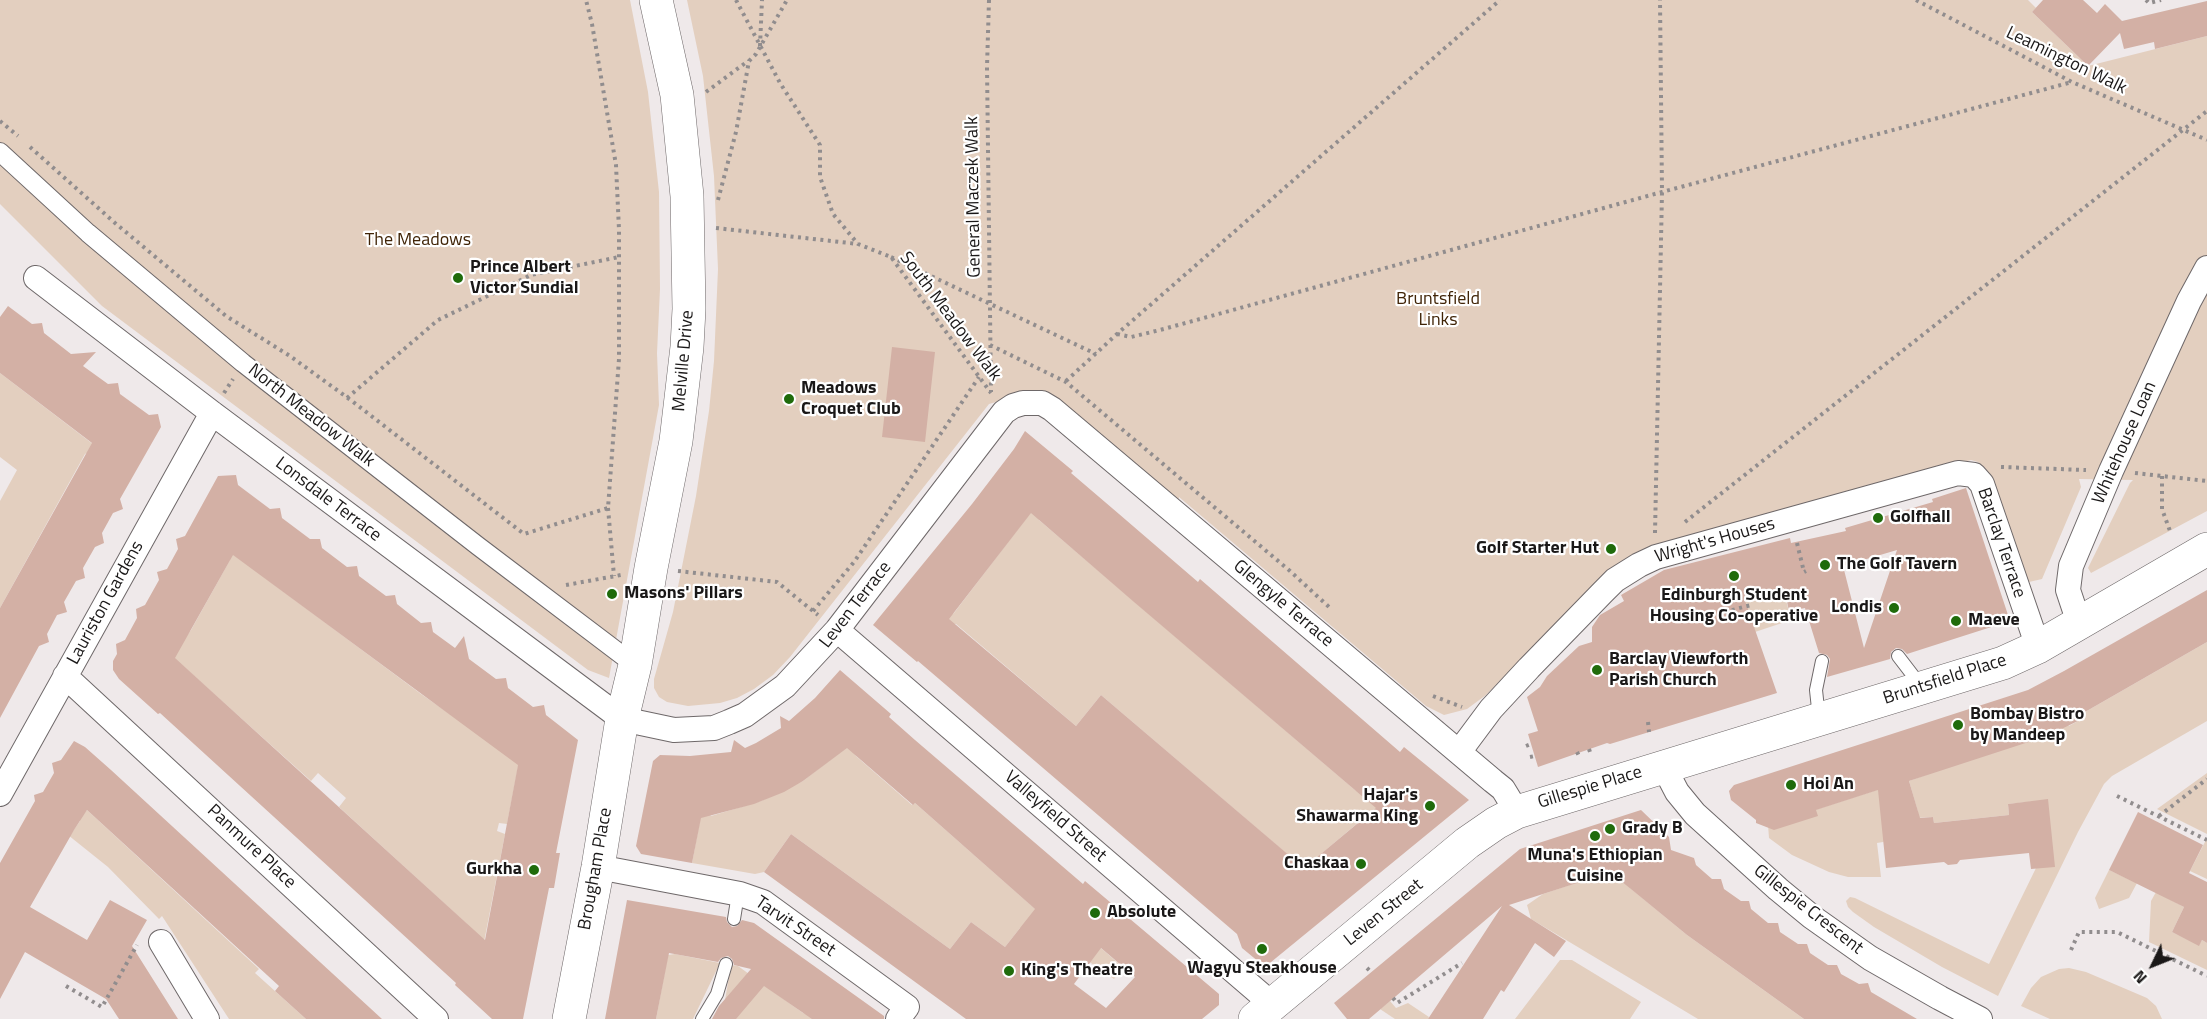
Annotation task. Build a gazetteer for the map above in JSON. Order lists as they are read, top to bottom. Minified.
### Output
{"streets":{"main road":["Melville Drive","Bruntsfield Place","Gillespie Place","Brougham Place","Leven Street"],"street":["North Meadow Walk","Whitehouse Loan","Lonsdale Terrace","Wright's Houses","Barclay Terrace","Lauriston Gardens","Glengyle Terrace","Leven Terrace","Valleyfield Street","Panmure Place","Gillespie Crescent","Tarvit Street"],"path":["Leamington Walk","General Maczek Walk","South Meadow Walk"]},"crossings":[["General Maczek Walk","South Meadow Walk"],["General Maczek Walk","Leven Terrace"],["South Meadow Walk","Leven Terrace"],["Melville Drive","North Meadow Walk"],["Melville Drive","Lonsdale Terrace"],["Melville Drive","Leven Terrace"],["Melville Drive","Brougham Place"],["Whitehouse Loan","Bruntsfield Place"],["Lonsdale Terrace","Lauriston Gardens"],["Lonsdale Terrace","Leven Terrace"],["Lonsdale Terrace","Brougham Place"],["Wright's Houses","Barclay Terrace"],["Wright's Houses","Glengyle Terrace"],["Barclay Terrace","Bruntsfield Place"],["Lauriston Gardens","Panmure Place"],["Glengyle Terrace","Gillespie Place"],["Glengyle Terrace","Leven Street"],["Leven Terrace","Valleyfield Street"],["Leven Terrace","Brougham Place"],["Bruntsfield Place","Gillespie Place"],["Bruntsfield Place","Gillespie Crescent"],["Gillespie Place","Gillespie Crescent"],["Gillespie Place","Leven Street"],["Valleyfield Street","Leven Street"],["Brougham Place","Tarvit Street"]],"parks":["The Meadows","Bruntsfield Links"],"places":["Prince Albert Victor Sundial","Meadows Croquet Club","Golfhall","Golf Starter Hut","The Golf Tavern","Edinburgh Student Housing Co-operative","Masons' Pillars","Londis","Maeve","Barclay Viewforth Parish Church","Bombay Bistro by Mandeep","Hoi An","Hajar's Shawarma King","Grady B","Muna's Ethiopian Cuisine","Chaskaa","Gurkha","Absolute","Wagyu Steakhouse","King's Theatre"],"north":"bottom left"}
